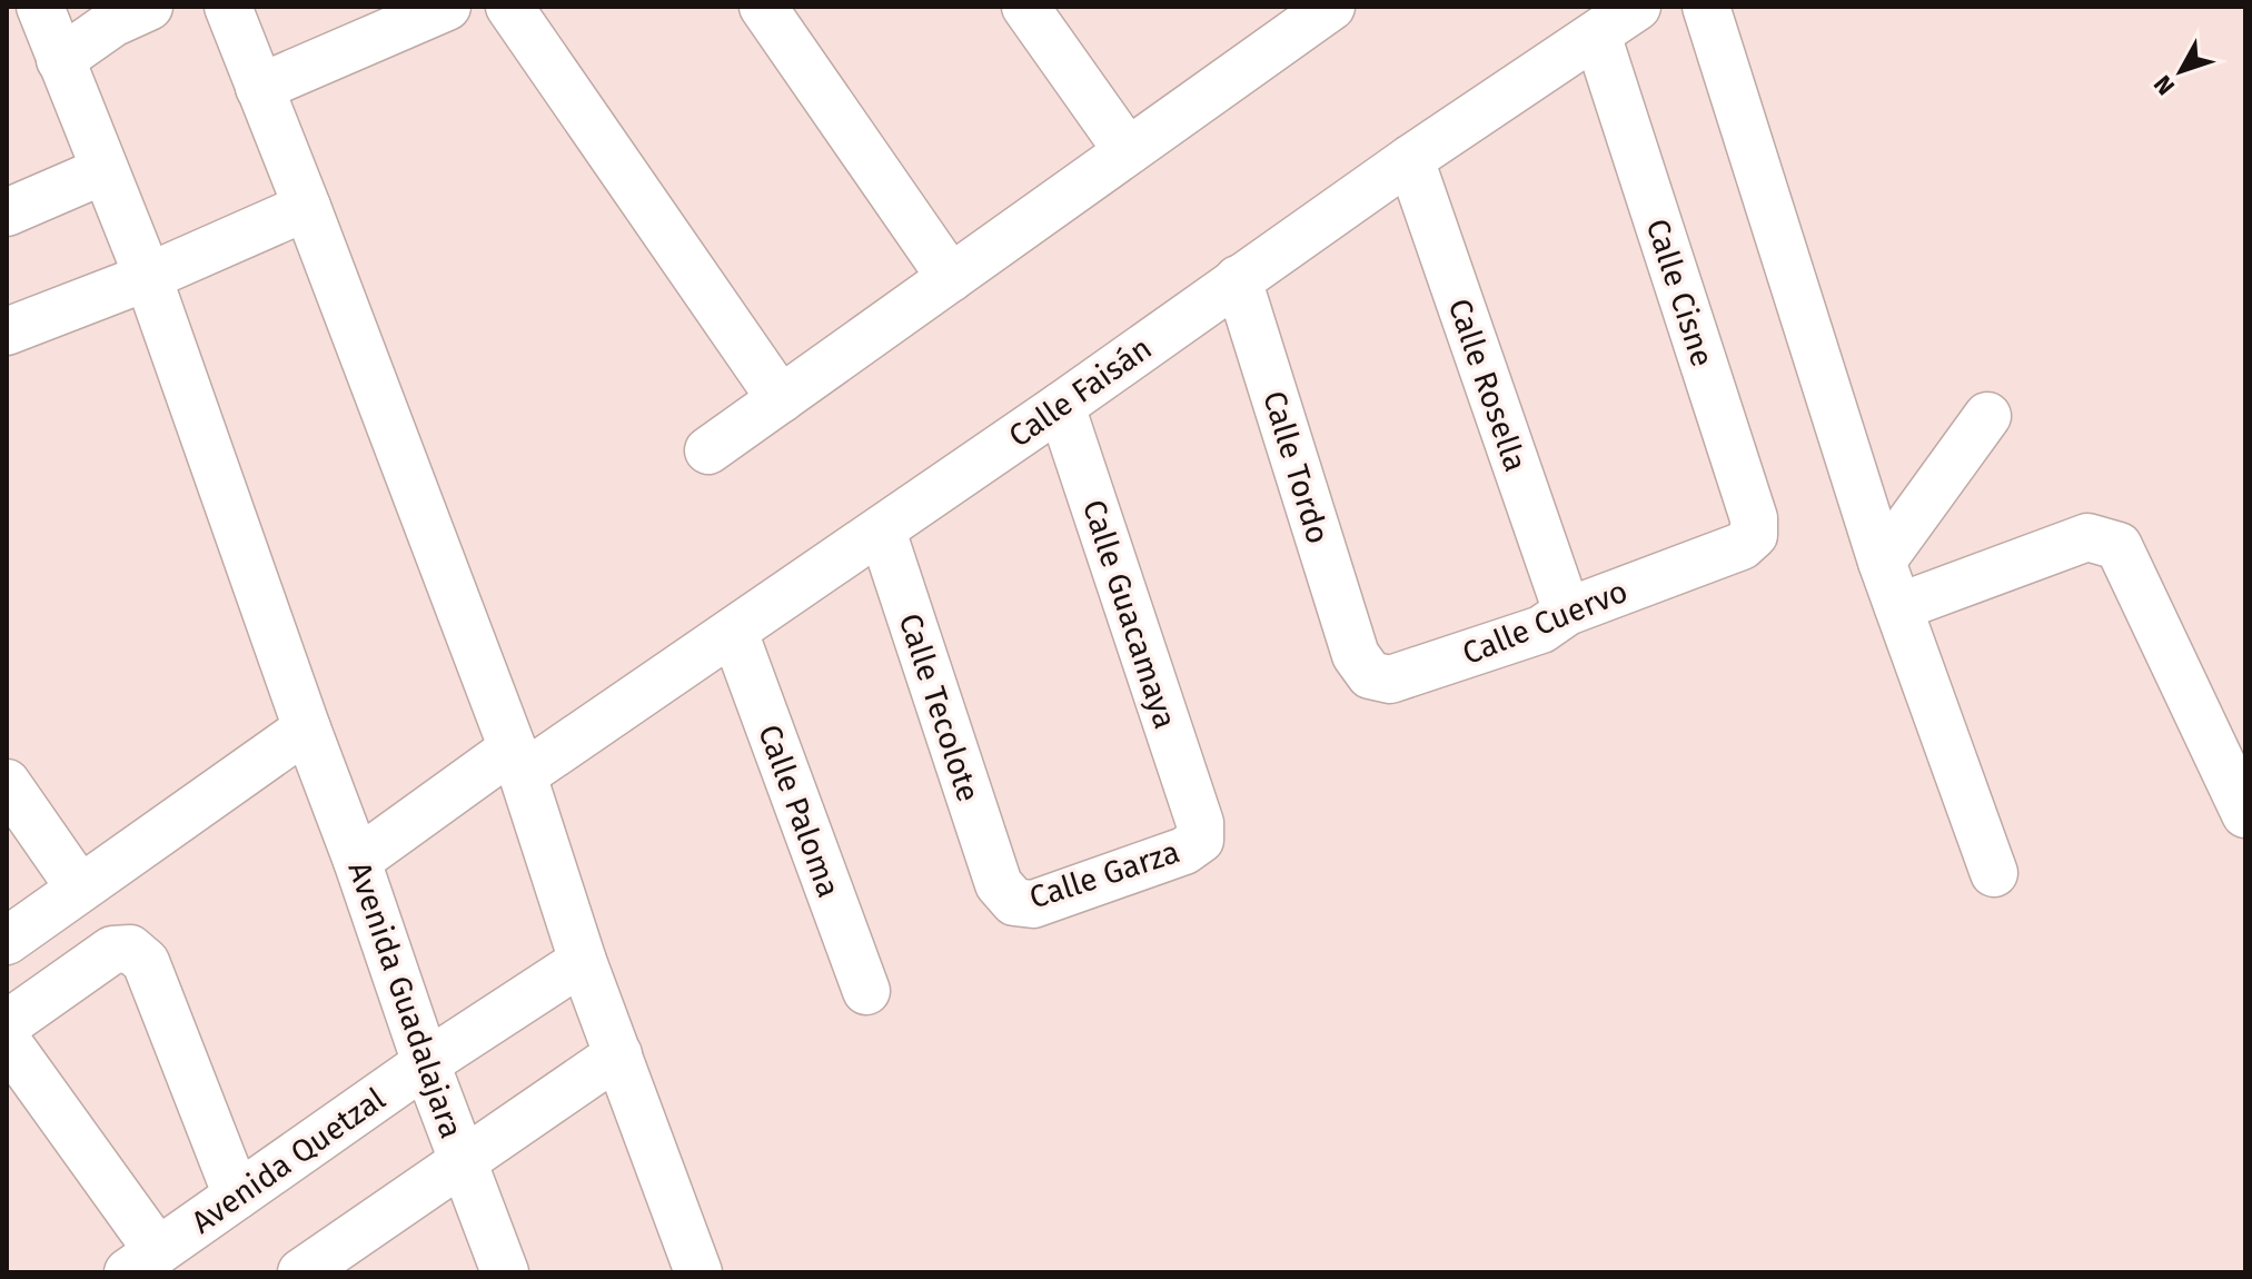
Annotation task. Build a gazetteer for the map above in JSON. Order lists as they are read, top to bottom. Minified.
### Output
{"streets":{"street":["Calle Cisne","Calle Rosella","Calle Faisán","Calle Tordo","Calle Guacamaya","Calle Cuervo","Calle Tecolote","Calle Paloma","Calle Garza","Avenida Guadalajara","Avenida Quetzal"]},"crossings":[["Calle Cisne","Calle Faisán"],["Calle Cisne","Calle Cuervo"],["Calle Rosella","Calle Faisán"],["Calle Rosella","Calle Cuervo"],["Calle Faisán","Calle Tordo"],["Calle Faisán","Calle Guacamaya"],["Calle Faisán","Calle Tecolote"],["Calle Faisán","Calle Paloma"],["Calle Faisán","Avenida Guadalajara"],["Calle Tordo","Calle Cuervo"],["Calle Guacamaya","Calle Garza"],["Calle Tecolote","Calle Garza"],["Avenida Guadalajara","Avenida Quetzal"]],"north":"bottom left"}
